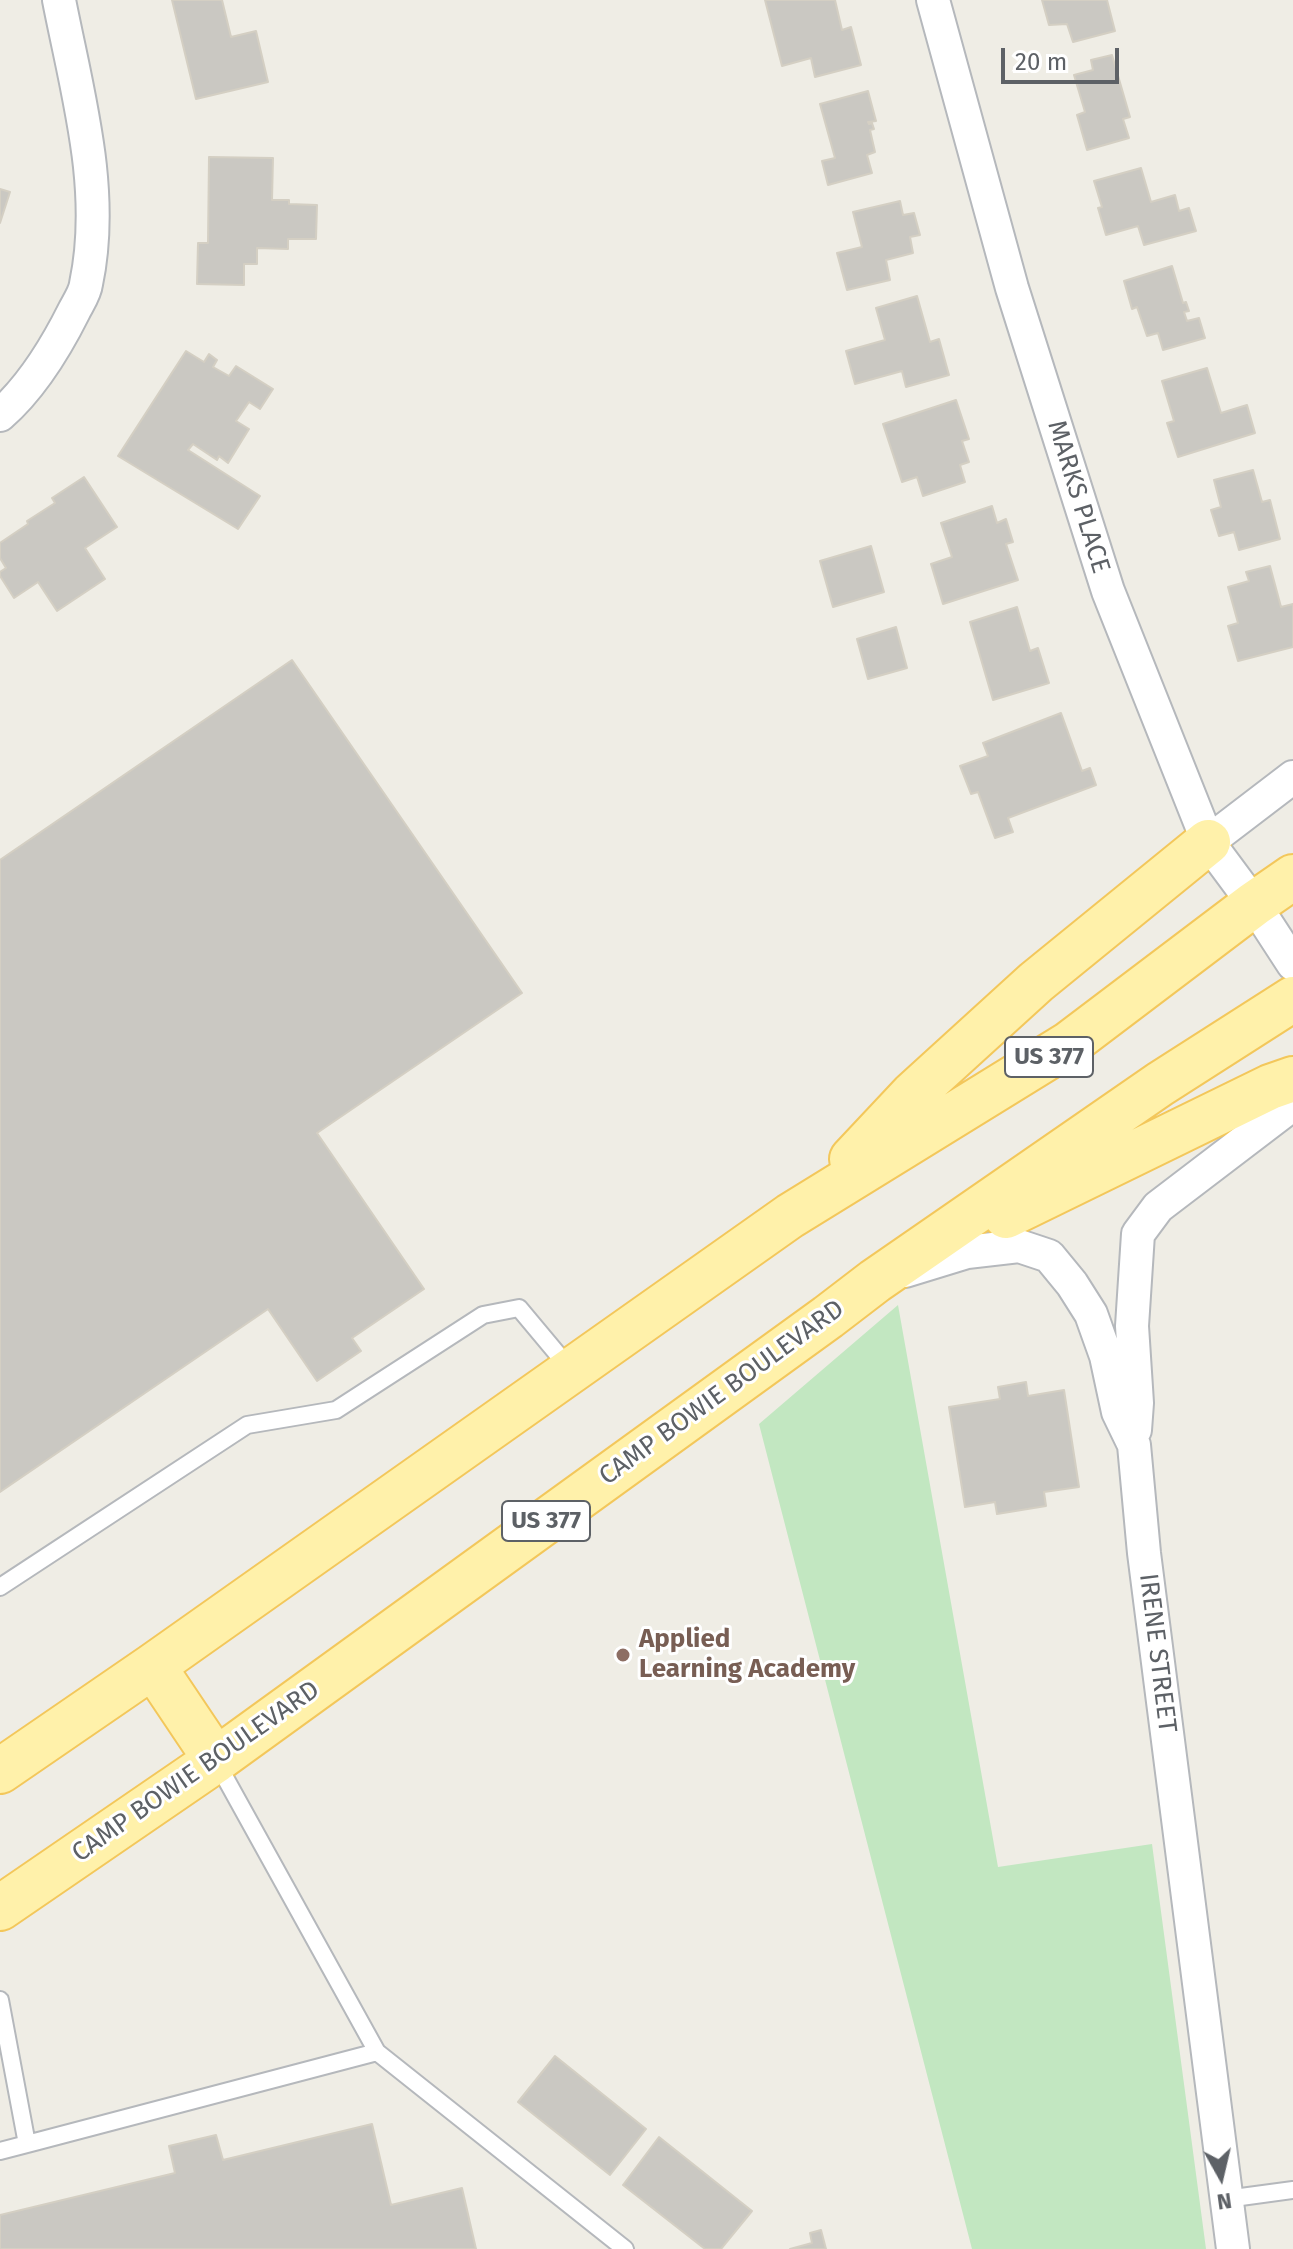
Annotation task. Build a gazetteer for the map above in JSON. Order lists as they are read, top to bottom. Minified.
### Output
{"streets":{"main road":["US 377","CAMP BOWIE BOULEVARD"],"street":["MARKS PLACE","IRENE STREET"]},"crossings":[["MARKS PLACE","US 377"],["CAMP BOWIE BOULEVARD","IRENE STREET"]],"places":["Applied Learning Academy"],"scale_bar":"20 m","north":"bottom"}
